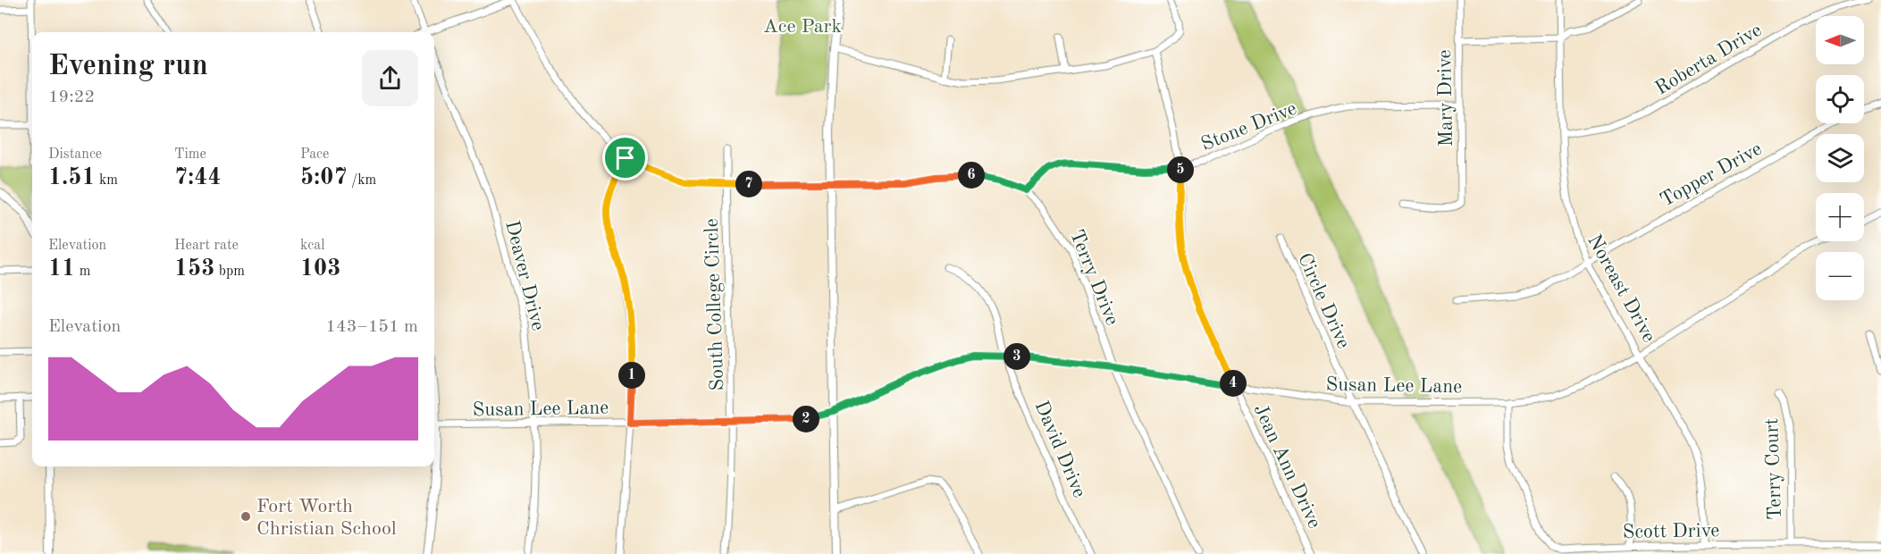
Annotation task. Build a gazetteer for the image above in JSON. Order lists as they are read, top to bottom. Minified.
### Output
{"streets":{"street":["Roberta Drive","Mary Drive","Stone Drive","Topper Drive","Deaver Drive","Terry Drive","Noreast Drive","Circle Drive","South College Circle","Susan Lee Lane","David Drive","Jean Ann Drive","Terry Court","Scott Drive"]},"crossings":[["Roberta Drive","Noreast Drive"],["Mary Drive","Stone Drive"],["Stone Drive","Terry Drive"],["Stone Drive","Jean Ann Drive"],["Topper Drive","Noreast Drive"],["Deaver Drive","Susan Lee Lane"],["Terry Drive","South College Circle"],["Terry Drive","Susan Lee Lane"],["Noreast Drive","Susan Lee Lane"],["Noreast Drive","Scott Drive"],["Circle Drive","Susan Lee Lane"],["South College Circle","Susan Lee Lane"],["Susan Lee Lane","David Drive"],["Susan Lee Lane","Jean Ann Drive"],["Susan Lee Lane","Scott Drive"],["Terry Court","Scott Drive"]],"parks":["Ace Park"],"places":["Fort Worth Christian School"],"north":"left","page":{"map_buttons":["+","−"],"heading":["Evening run","19:22"],"stats":[["Distance","1.51 km"],["Time","7:44"],["Pace","5:07 /km"],["Elevation","11 m"],["Heart rate","153 bpm"],["kcal","103"]],"pins":["5","6","7","3","1","4","2"],"chart":["Elevation","143–151 m"]}}
